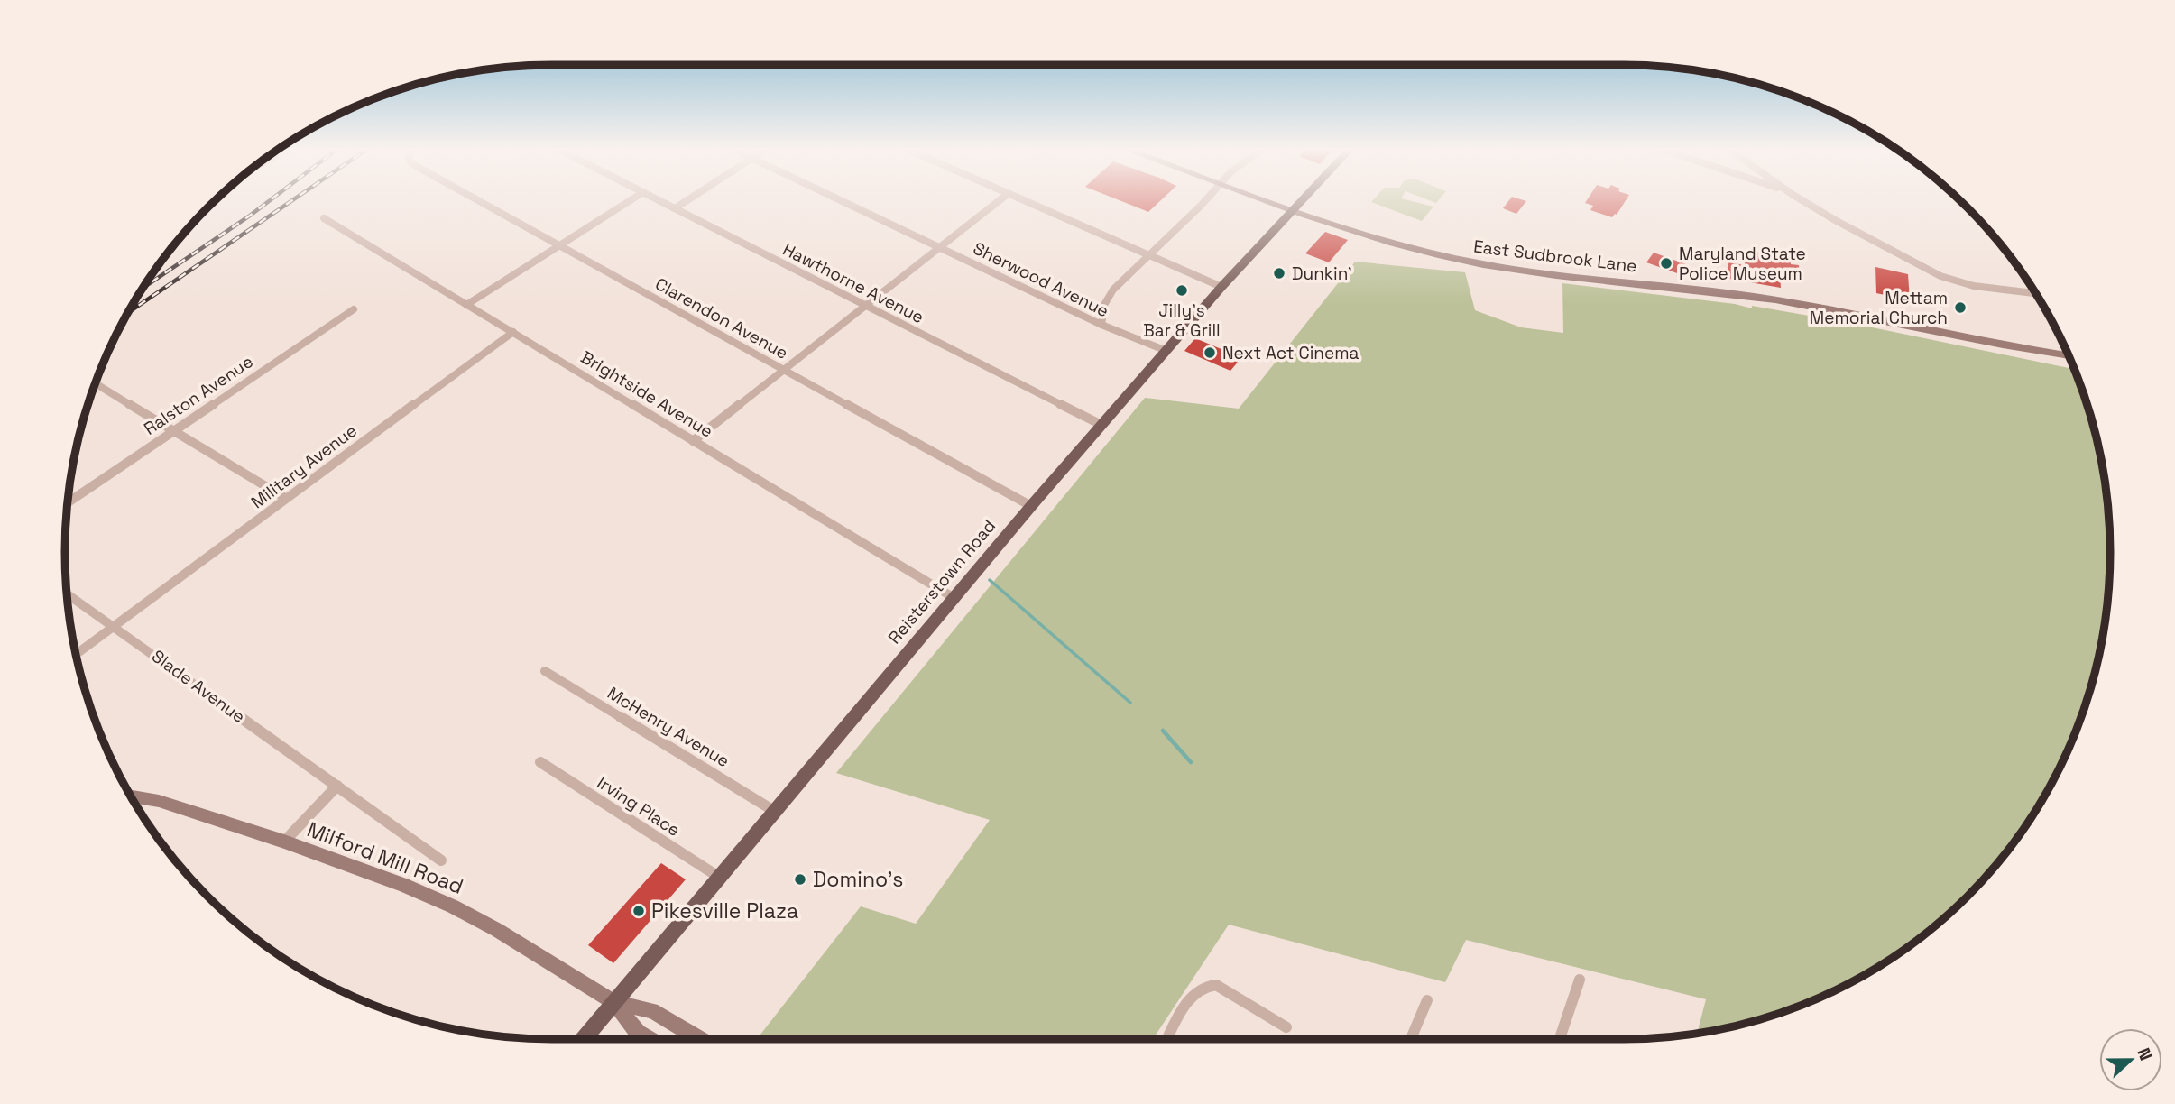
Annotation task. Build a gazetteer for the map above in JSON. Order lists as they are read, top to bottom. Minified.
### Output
{"streets":{"main road":["Reisterstown Road"],"street":["East Sudbrook Lane","Sherwood Avenue","Hawthorne Avenue","Clarendon Avenue","Brightside Avenue","Ralston Avenue","Military Avenue","Slade Avenue","McHenry Avenue","Irving Place","Milford Mill Road"]},"crossings":[["East Sudbrook Lane","Reisterstown Road"],["Sherwood Avenue","Reisterstown Road"],["Hawthorne Avenue","Reisterstown Road"],["Clarendon Avenue","Reisterstown Road"],["Brightside Avenue","Military Avenue"],["Brightside Avenue","Reisterstown Road"],["Military Avenue","Slade Avenue"],["Reisterstown Road","McHenry Avenue"],["Reisterstown Road","Irving Place"],["Reisterstown Road","Milford Mill Road"]],"places":["Maryland State Police Museum","Dunkin'","Jilly's Bar & Grill","Mettam Memorial Church","Next Act Cinema","Domino's","Pikesville Plaza"],"north":"right"}
